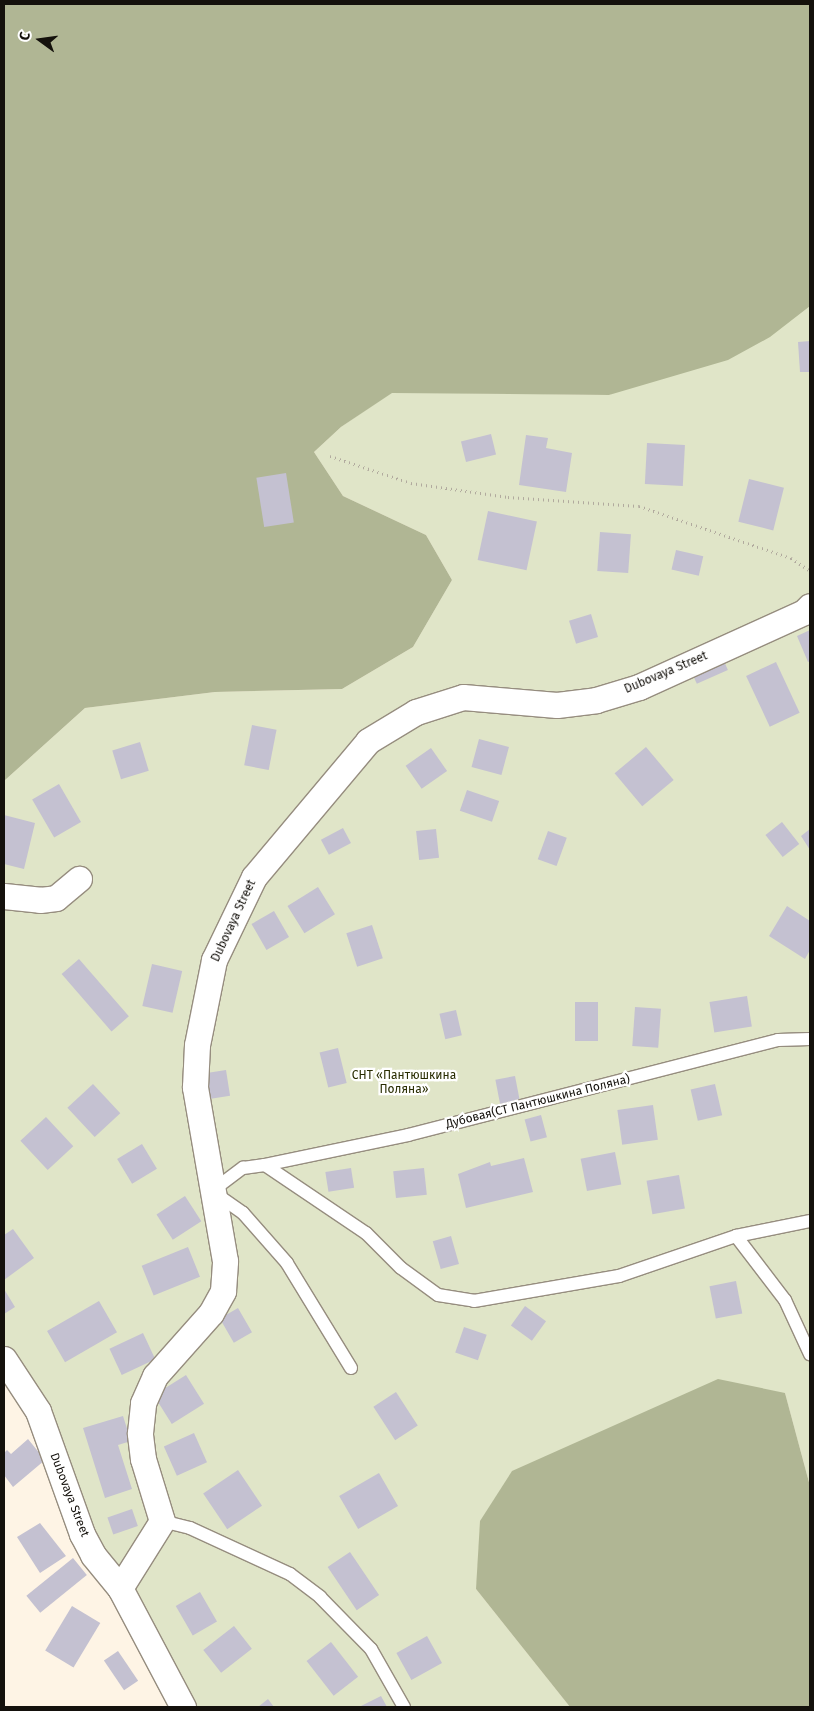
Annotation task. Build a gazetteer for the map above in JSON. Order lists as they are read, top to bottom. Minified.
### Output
{"streets":{"street":["Dubovaya Street"],"lane":["Дубовая(СТ Пантюшкина Поляна)"]},"crossings":[["Dubovaya Street","Дубовая(СТ Пантюшкина Поляна)"]],"parks":["СНТ «Пантюшкина Поляна»"],"north":"left"}
